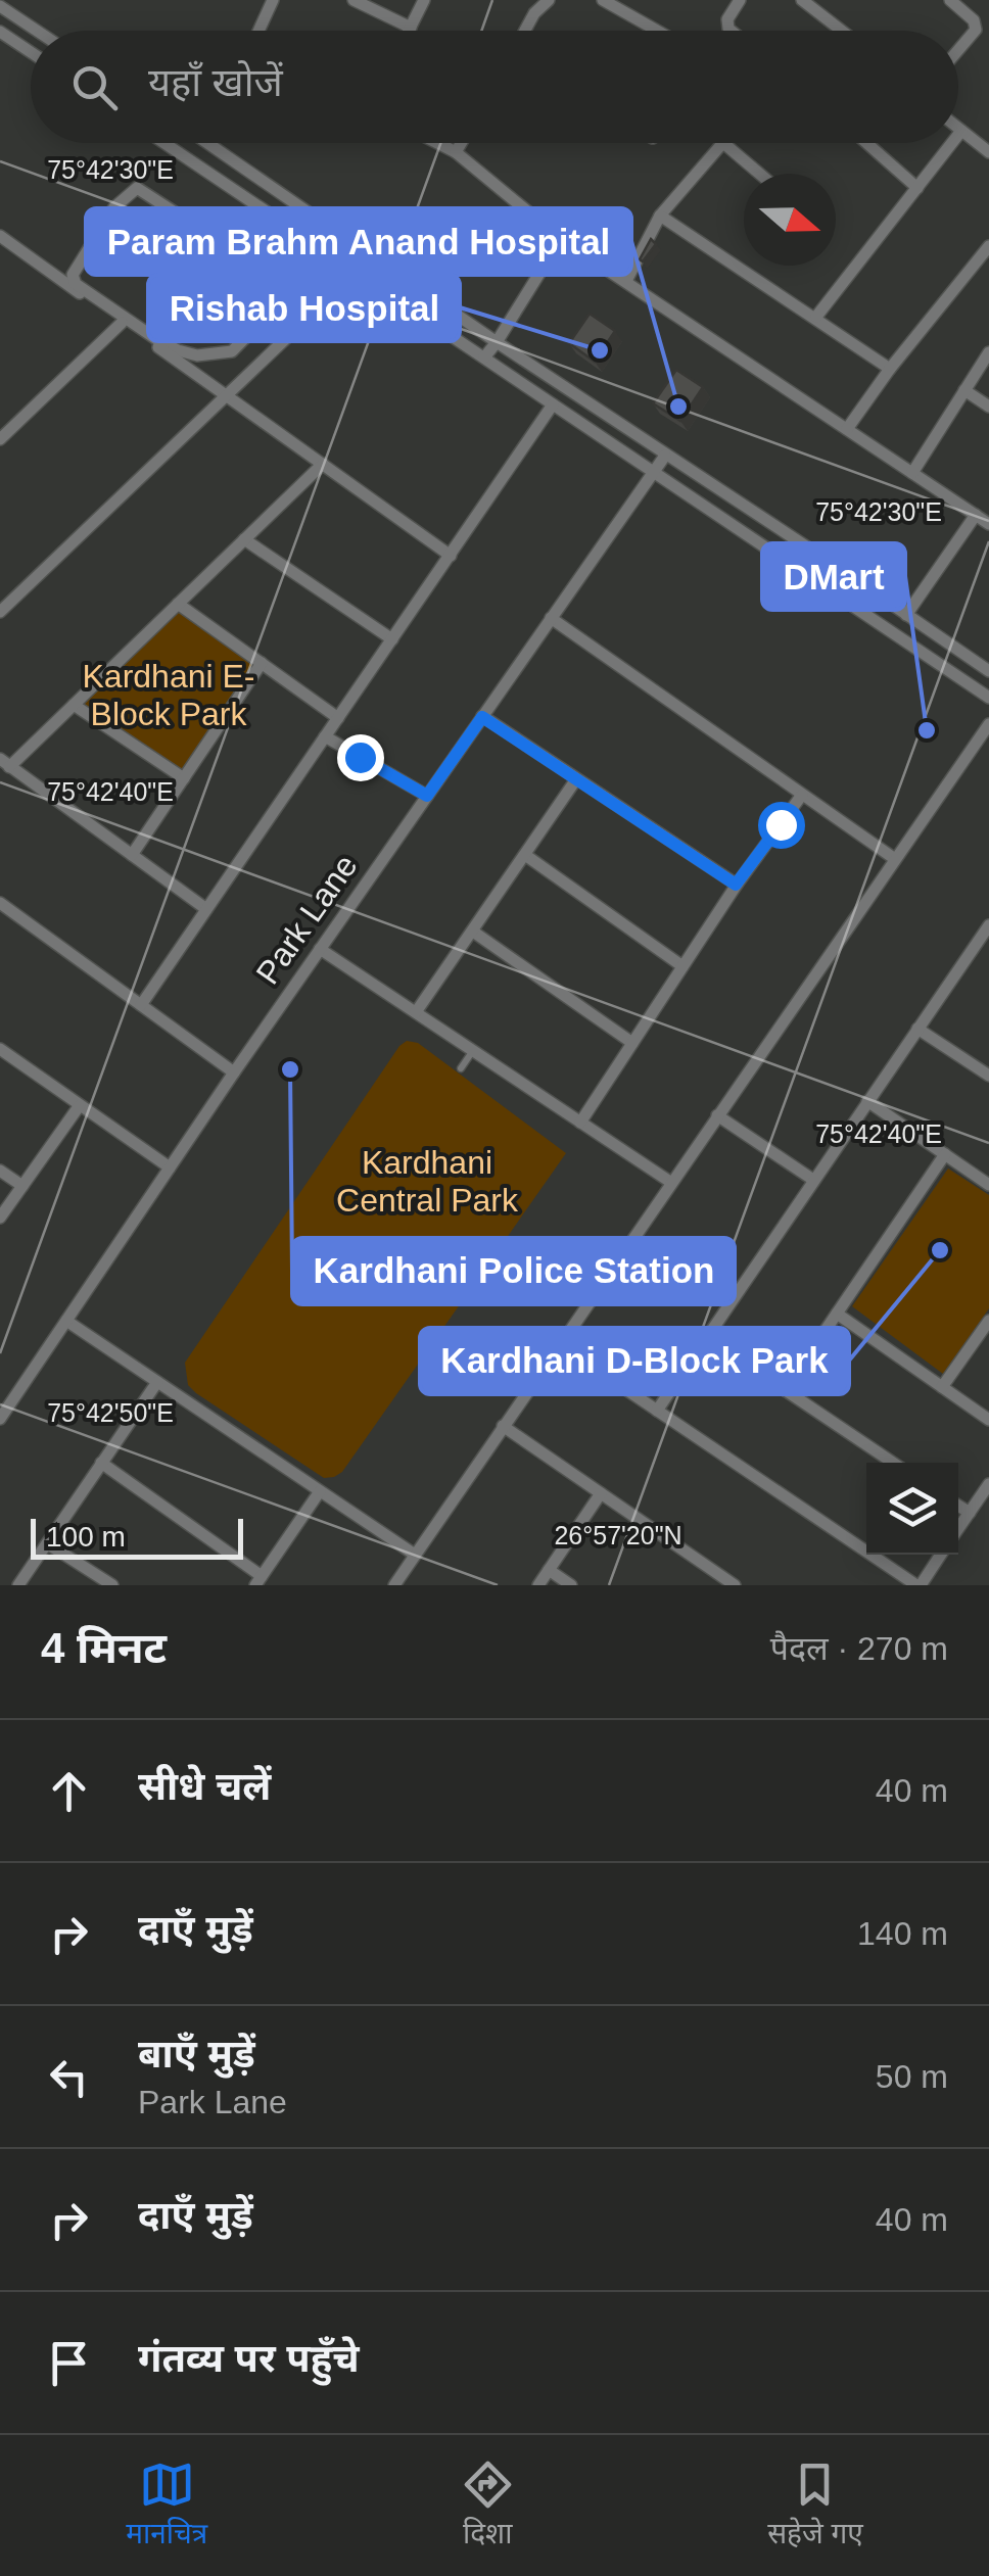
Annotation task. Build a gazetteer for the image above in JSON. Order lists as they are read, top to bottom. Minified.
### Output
{"streets":{"street":["Park Lane"]},"parks":["Kardhani E- Block Park","Kardhani Central Park"],"places":["Rishab Hospital","Param Brahm Anand Hospital","DMart","Kardhani Police Station","Kardhani D-Block Park"],"scale_bar":"100 m","north":"right","page":{"search":"यहाँ खोजें","scale":"100 m","heading":["4 मिनट","पैदल · 270 m"],"list":[["सीधे चलें","40 m"],["दाएँ मुड़ें","140 m"],["बाएँ मुड़ें","Park Lane","50 m"],["दाएँ मुड़ें","40 m"],"गंतव्य पर पहुँचे"],"nav":["मानचित्र","दिशा","सहेजे गए"]},"coordinates":["75°42'30\"E","75°42'40\"E","75°42'50\"E","26°57'20\"N"]}
